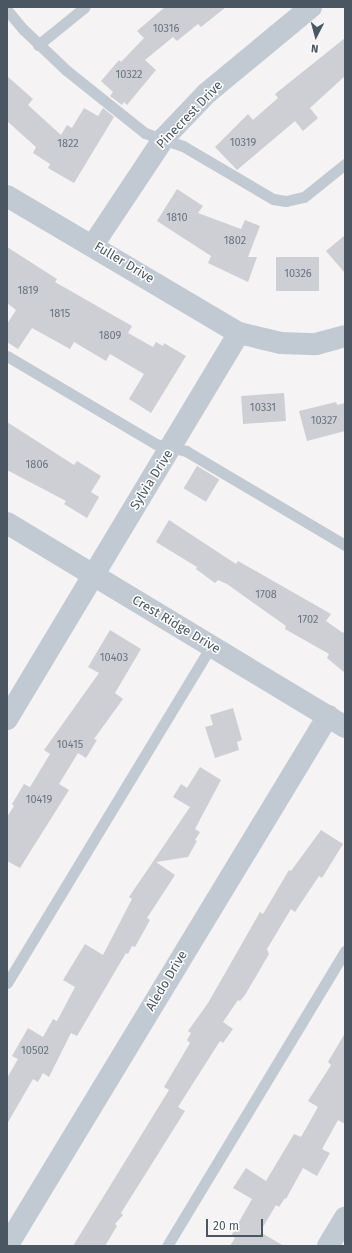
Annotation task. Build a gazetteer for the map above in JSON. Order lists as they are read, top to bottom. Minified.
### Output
{"streets":{"street":["Pinecrest Drive","Fuller Drive","Sylvia Drive","Crest Ridge Drive","Aledo Drive"]},"crossings":[["Pinecrest Drive","Fuller Drive"],["Fuller Drive","Sylvia Drive"],["Sylvia Drive","Crest Ridge Drive"],["Crest Ridge Drive","Aledo Drive"]],"house_numbers":["10316","10322","10319","1822","1810","1802","10326","1819","1815","1809","10331","10327","1806","1708","1702","10403","10415","10419","10502"],"scale_bar":"20 m","north":"bottom"}
